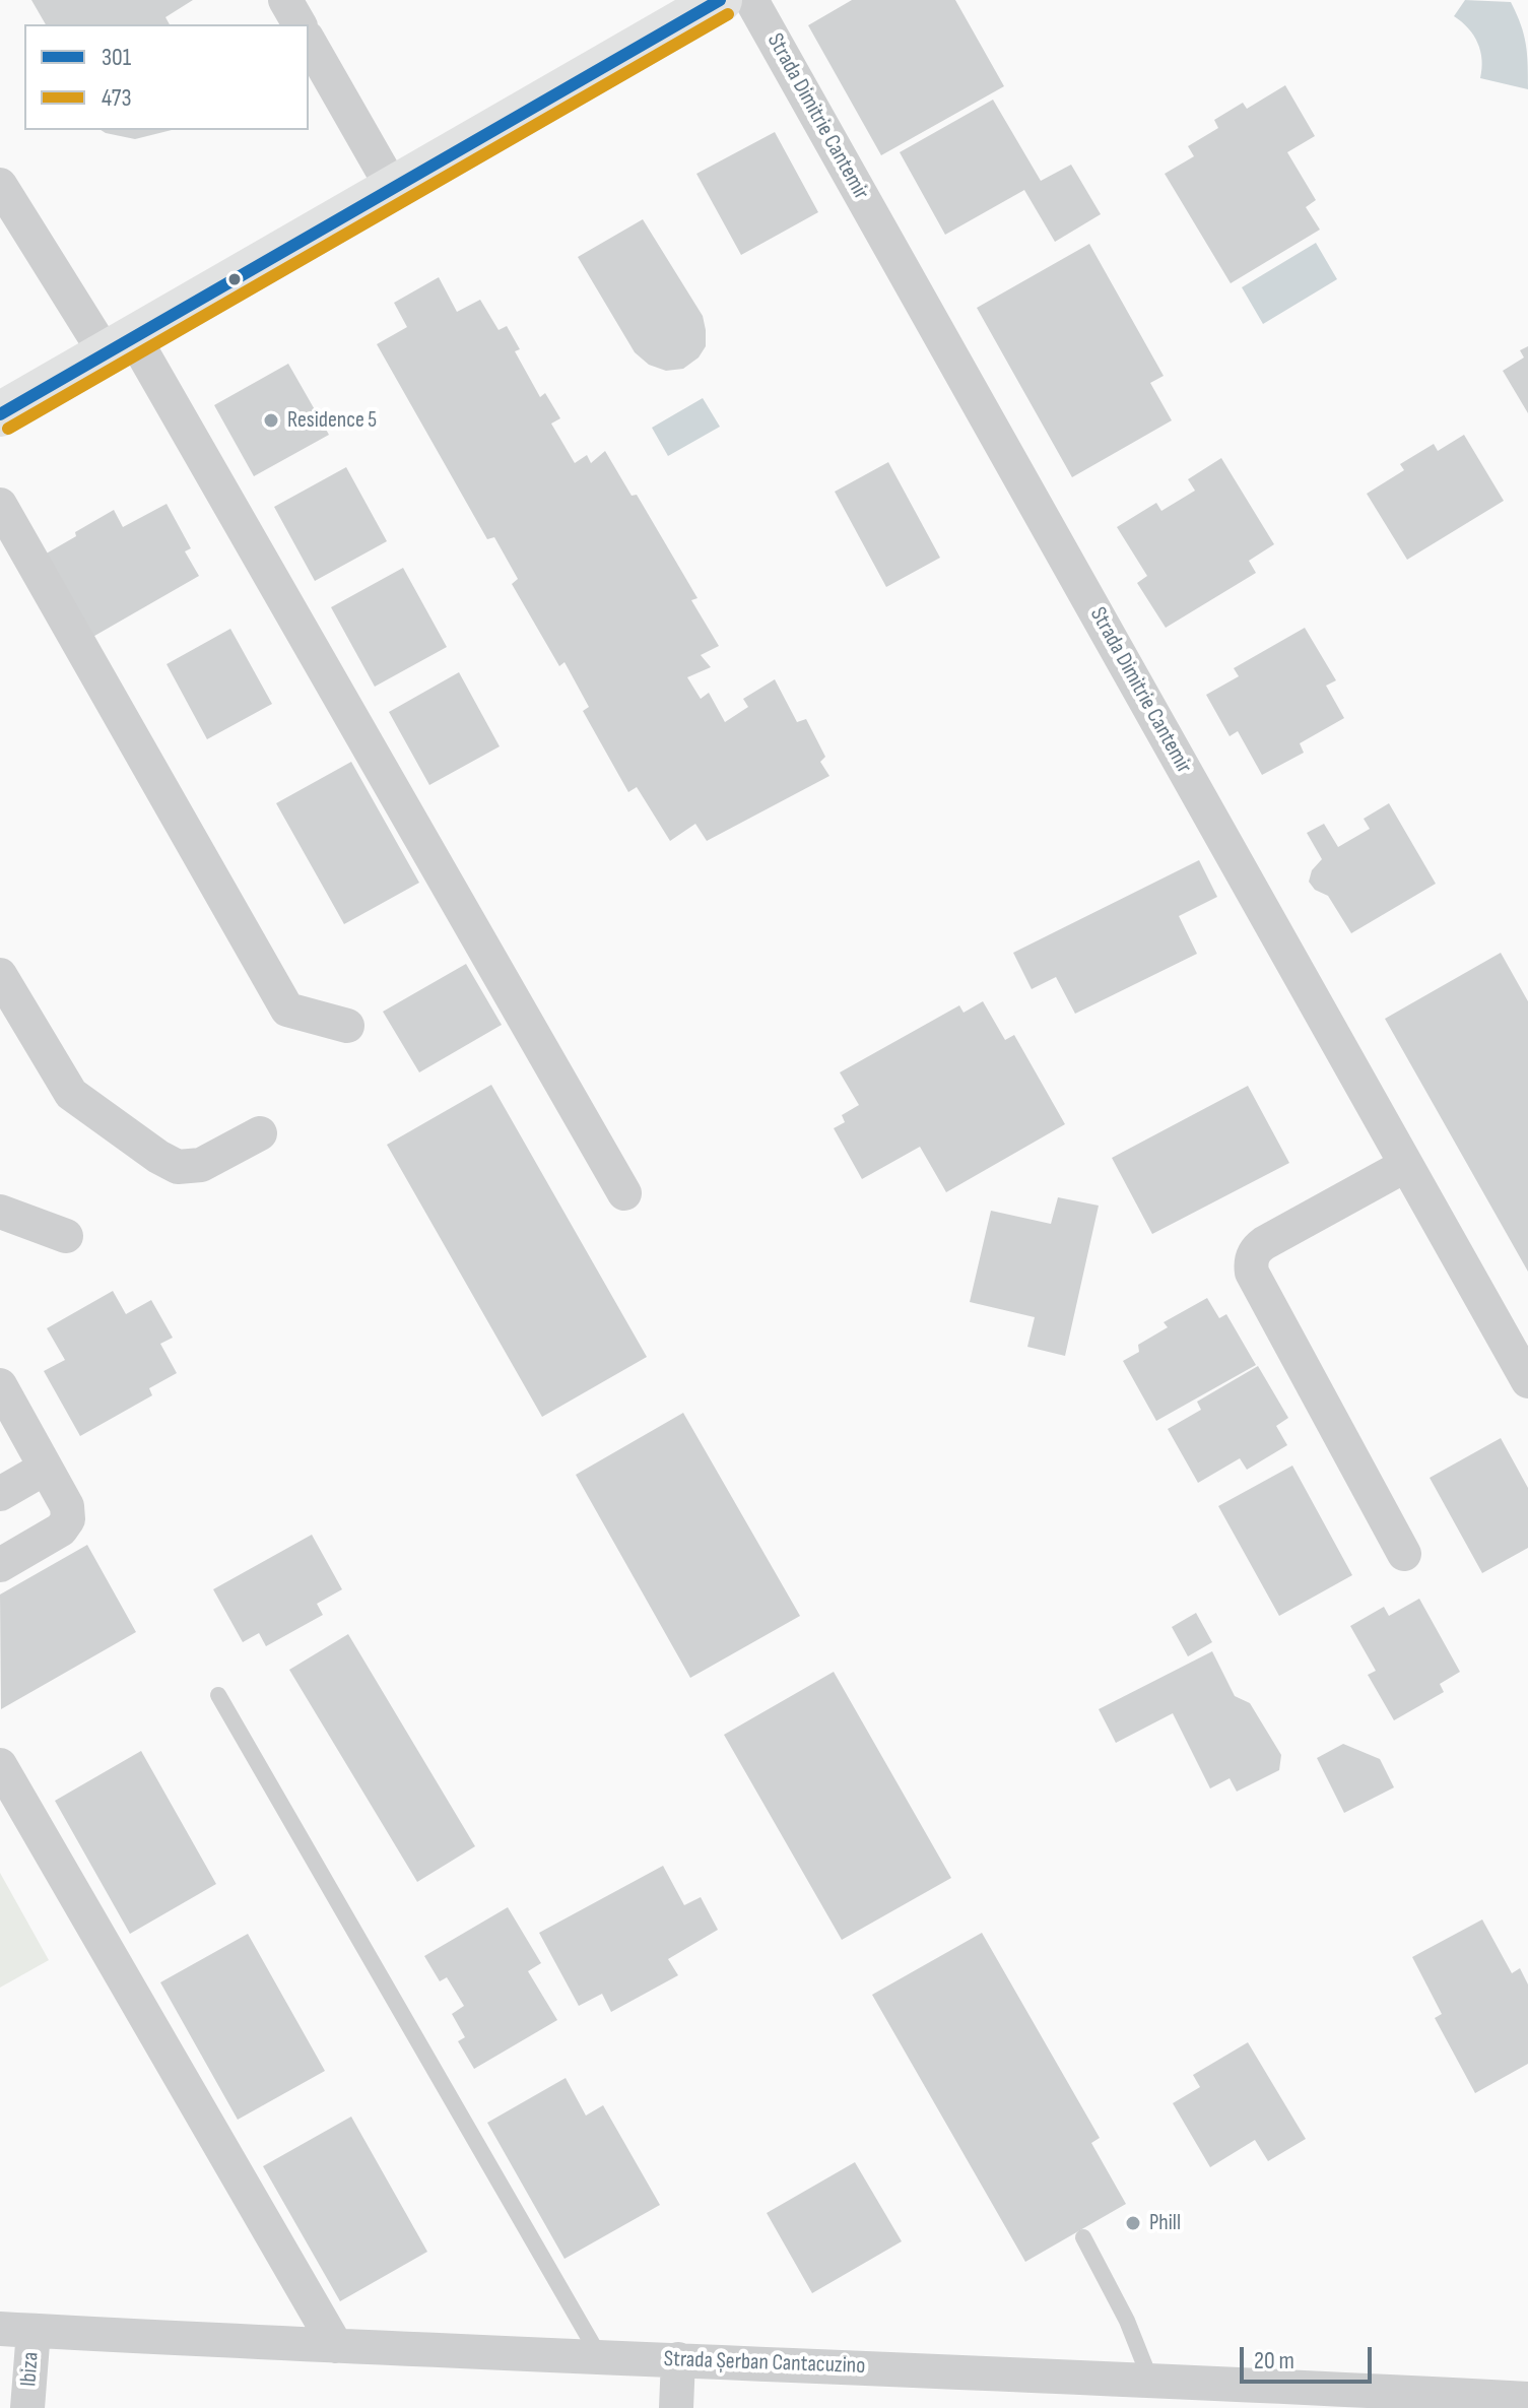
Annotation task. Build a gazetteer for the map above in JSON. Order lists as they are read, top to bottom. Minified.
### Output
{"streets":{"street":["Strada Dimitrie Cantemir","Strada Șerban Cantacuzino","Ibiza"]},"crossings":[["Strada Șerban Cantacuzino","Ibiza"]],"places":["Residence 5","Phill"],"lines":["transit line 301","transit line 473"],"legend":["301","473"],"scale_bar":"20 m"}
